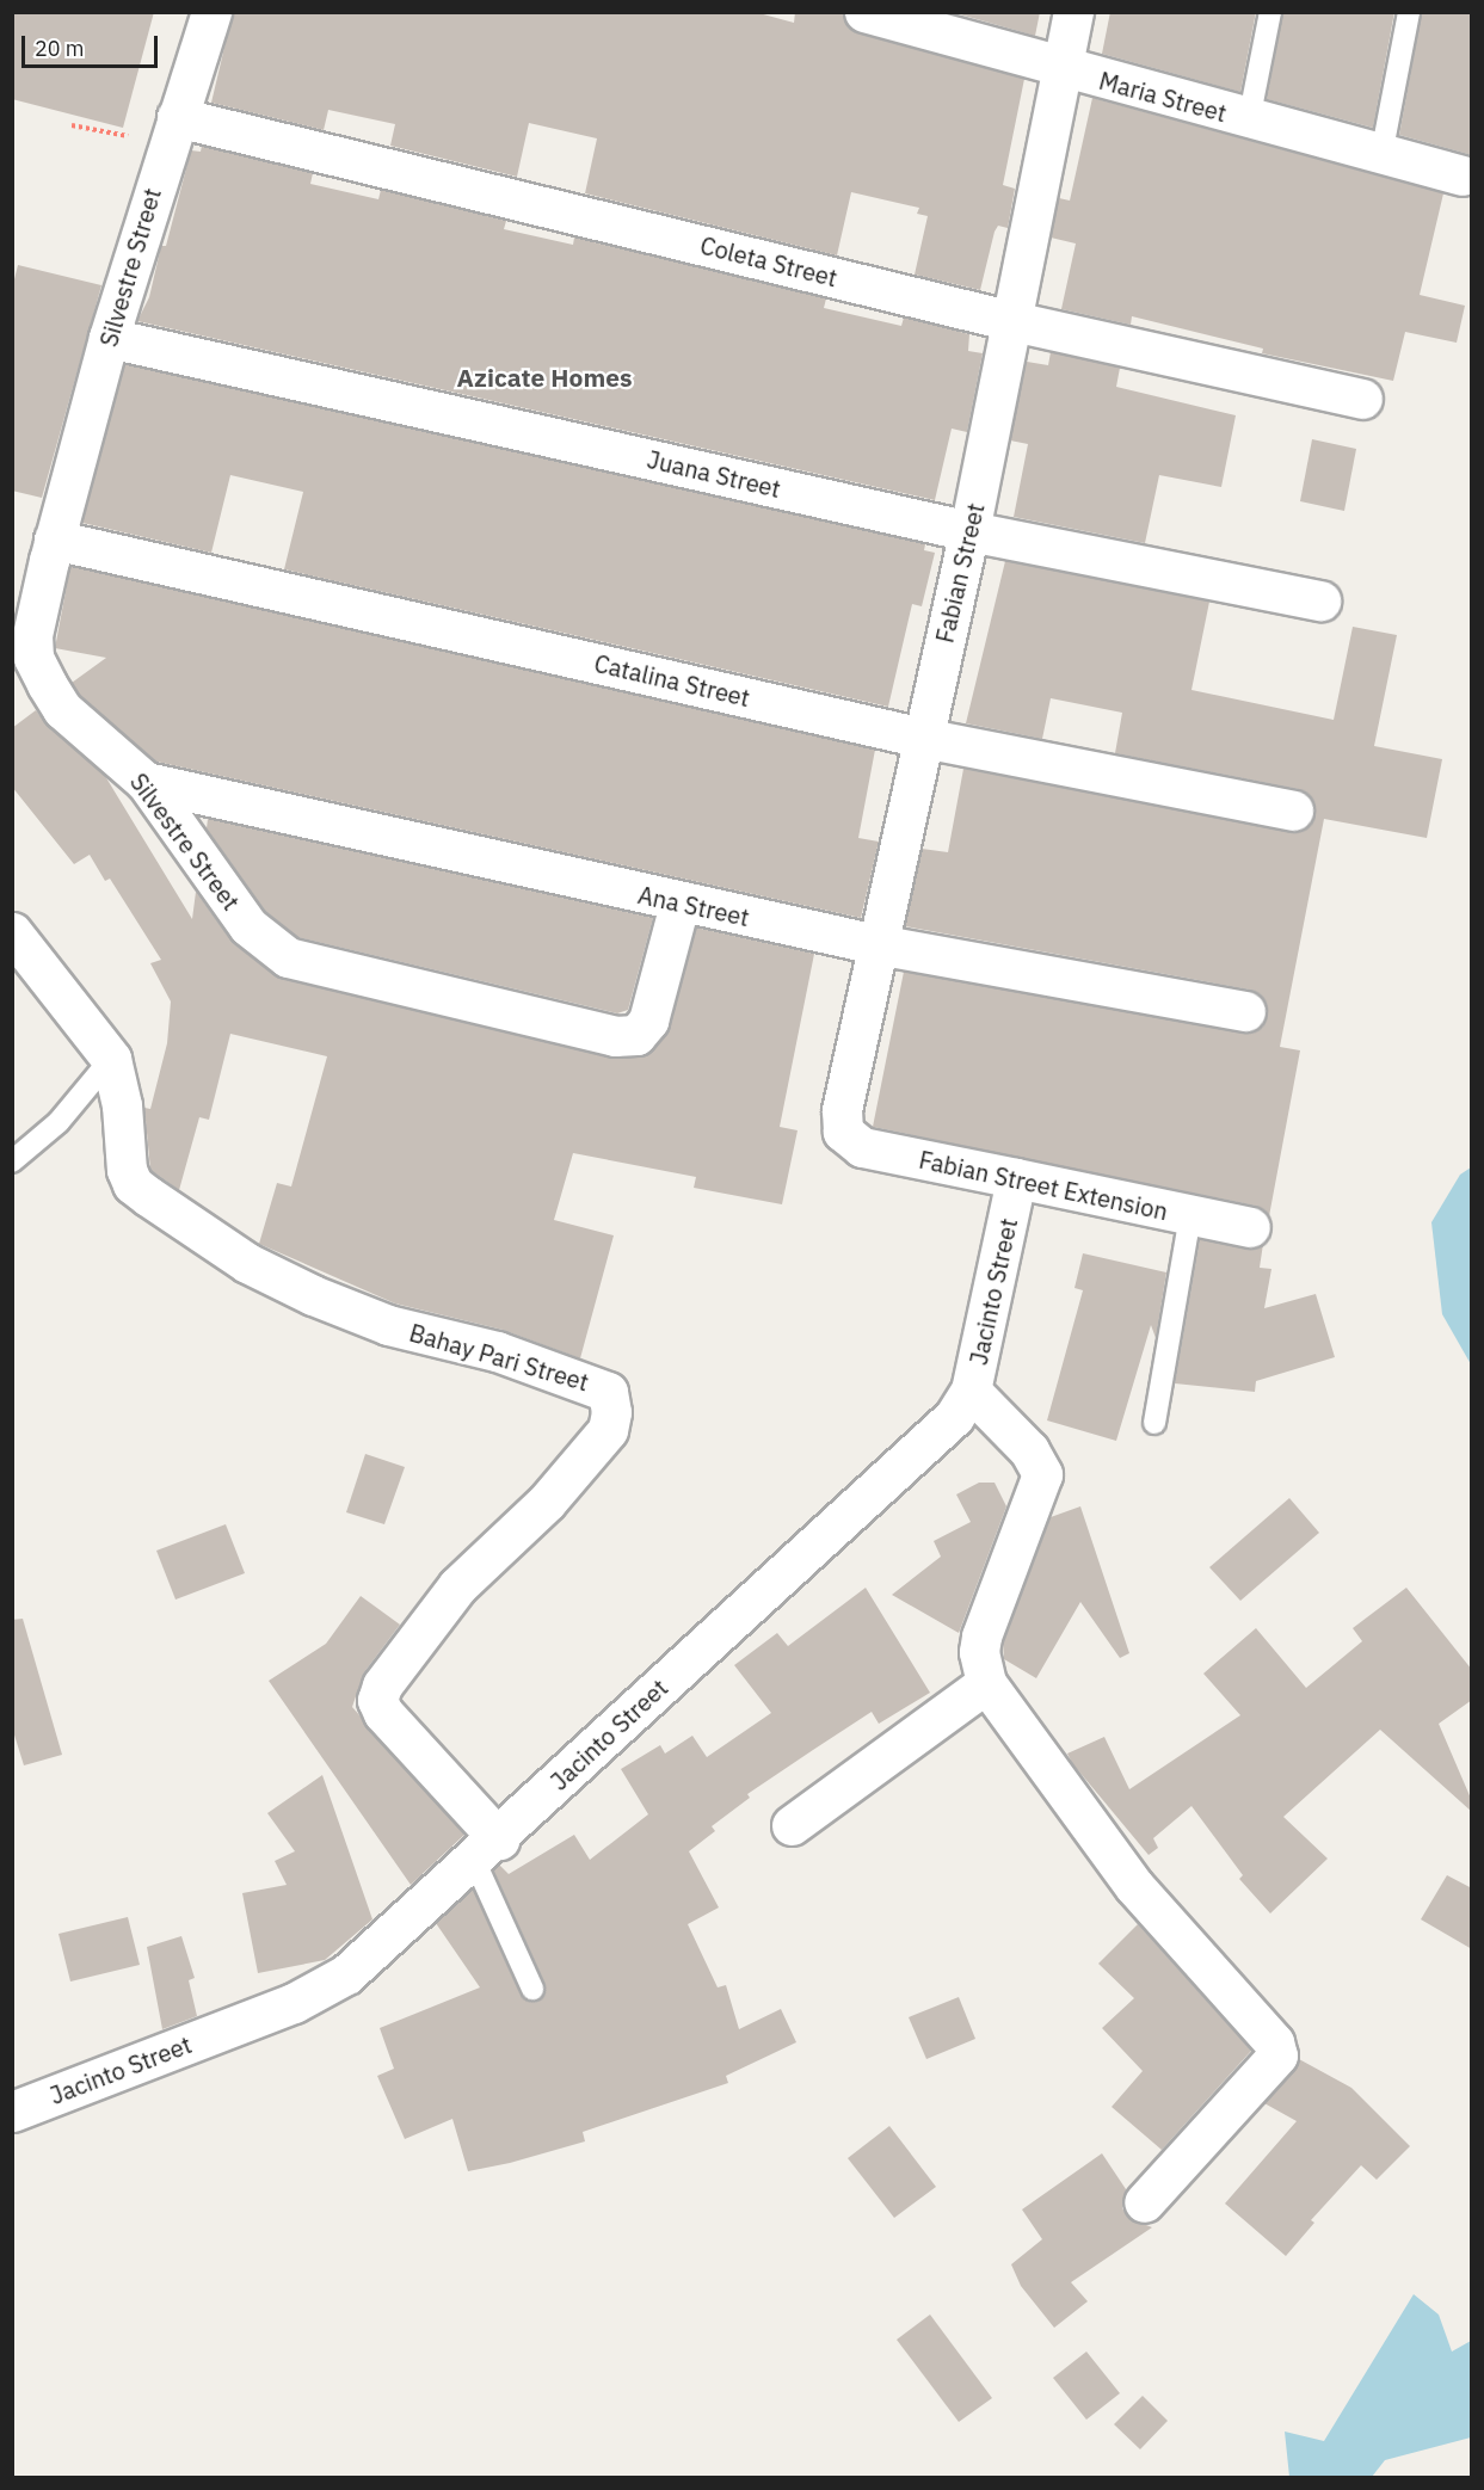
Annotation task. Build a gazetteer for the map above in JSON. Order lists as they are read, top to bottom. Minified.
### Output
{"streets":{"street":["Maria Street","Coleta Street","Silvestre Street","Juana Street","Fabian Street","Catalina Street","Ana Street","Fabian Street Extension","Jacinto Street","Bahay Pari Street"]},"crossings":[["Maria Street","Fabian Street"],["Coleta Street","Silvestre Street"],["Coleta Street","Fabian Street"],["Silvestre Street","Juana Street"],["Silvestre Street","Catalina Street"],["Silvestre Street","Ana Street"],["Juana Street","Fabian Street"],["Fabian Street","Catalina Street"],["Fabian Street","Ana Street"],["Fabian Street","Fabian Street Extension"],["Fabian Street Extension","Jacinto Street"],["Jacinto Street","Bahay Pari Street"]],"districts":["Azicate Homes"],"scale_bar":"20 m"}
